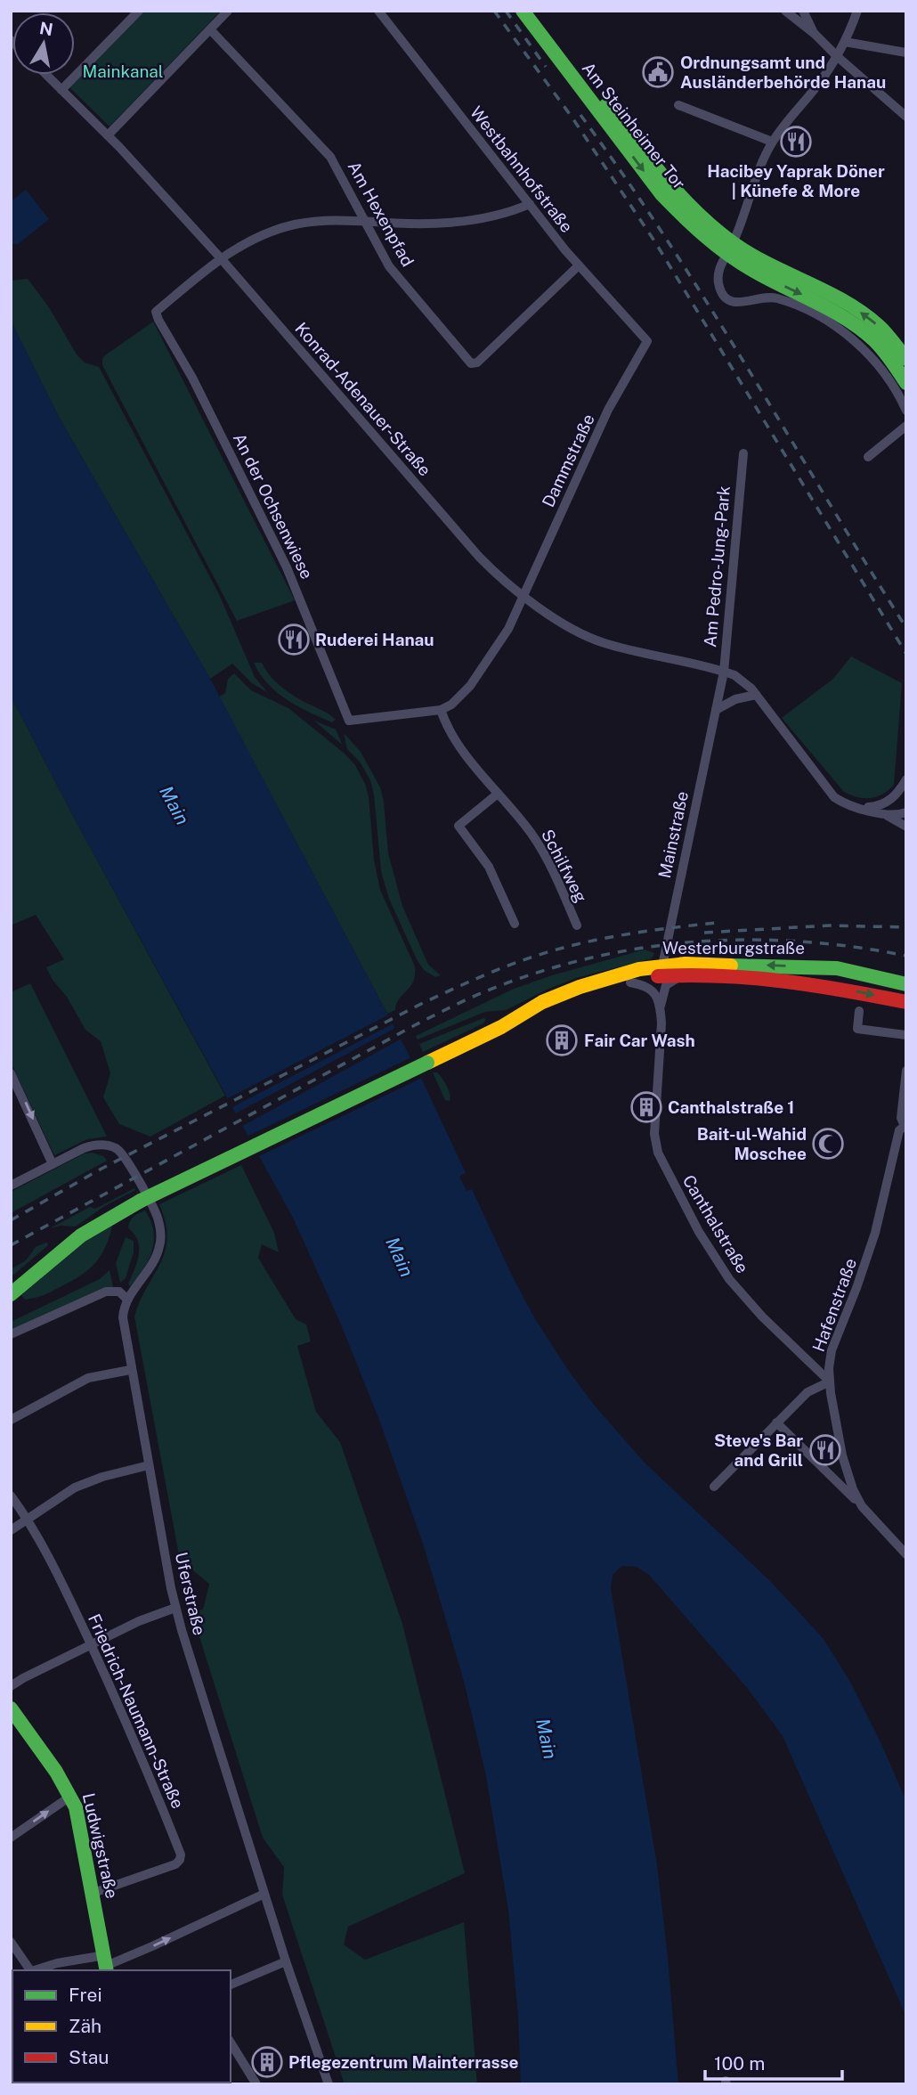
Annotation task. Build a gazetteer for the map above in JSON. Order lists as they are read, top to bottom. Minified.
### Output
{"streets":{"main road":["Am Steinheimer Tor","Westerburgstraße","Ludwigstraße"],"street":["Westbahnhofstraße","Am Hexenpfad","Konrad-Adenauer-Straße","Dammstraße","An der Ochsenwiese","Am Pedro-Jung-Park","Mainstraße","Schilfweg","Canthalstraße","Hafenstraße","Uferstraße","Friedrich-Naumann-Straße"]},"crossings":[["Westbahnhofstraße","Am Hexenpfad"],["Westbahnhofstraße","Dammstraße"],["Konrad-Adenauer-Straße","Dammstraße"],["Konrad-Adenauer-Straße","An der Ochsenwiese"],["Konrad-Adenauer-Straße","Am Pedro-Jung-Park"],["Konrad-Adenauer-Straße","Mainstraße"],["Dammstraße","An der Ochsenwiese"],["Dammstraße","Schilfweg"],["An der Ochsenwiese","Schilfweg"],["Am Pedro-Jung-Park","Mainstraße"],["Mainstraße","Westerburgstraße"],["Westerburgstraße","Canthalstraße"],["Canthalstraße","Hafenstraße"],["Friedrich-Naumann-Straße","Ludwigstraße"]],"water":["Main"],"parks":["Mainkanal"],"places":{"public building":["Ordnungsamt und Ausländerbehörde Hanau"],"restaurant":["Hacibey Yaprak Döner | Künefe & More","Ruderei Hanau","Steve's Bar and Grill"],"building":["Fair Car Wash","Canthalstraße 1","Pflegezentrum Mainterrasse"],"mosque":["Bait-ul-Wahid Moschee"]},"legend":["Frei","Zäh","Stau"],"scale_bar":"100 m","north":"top"}
